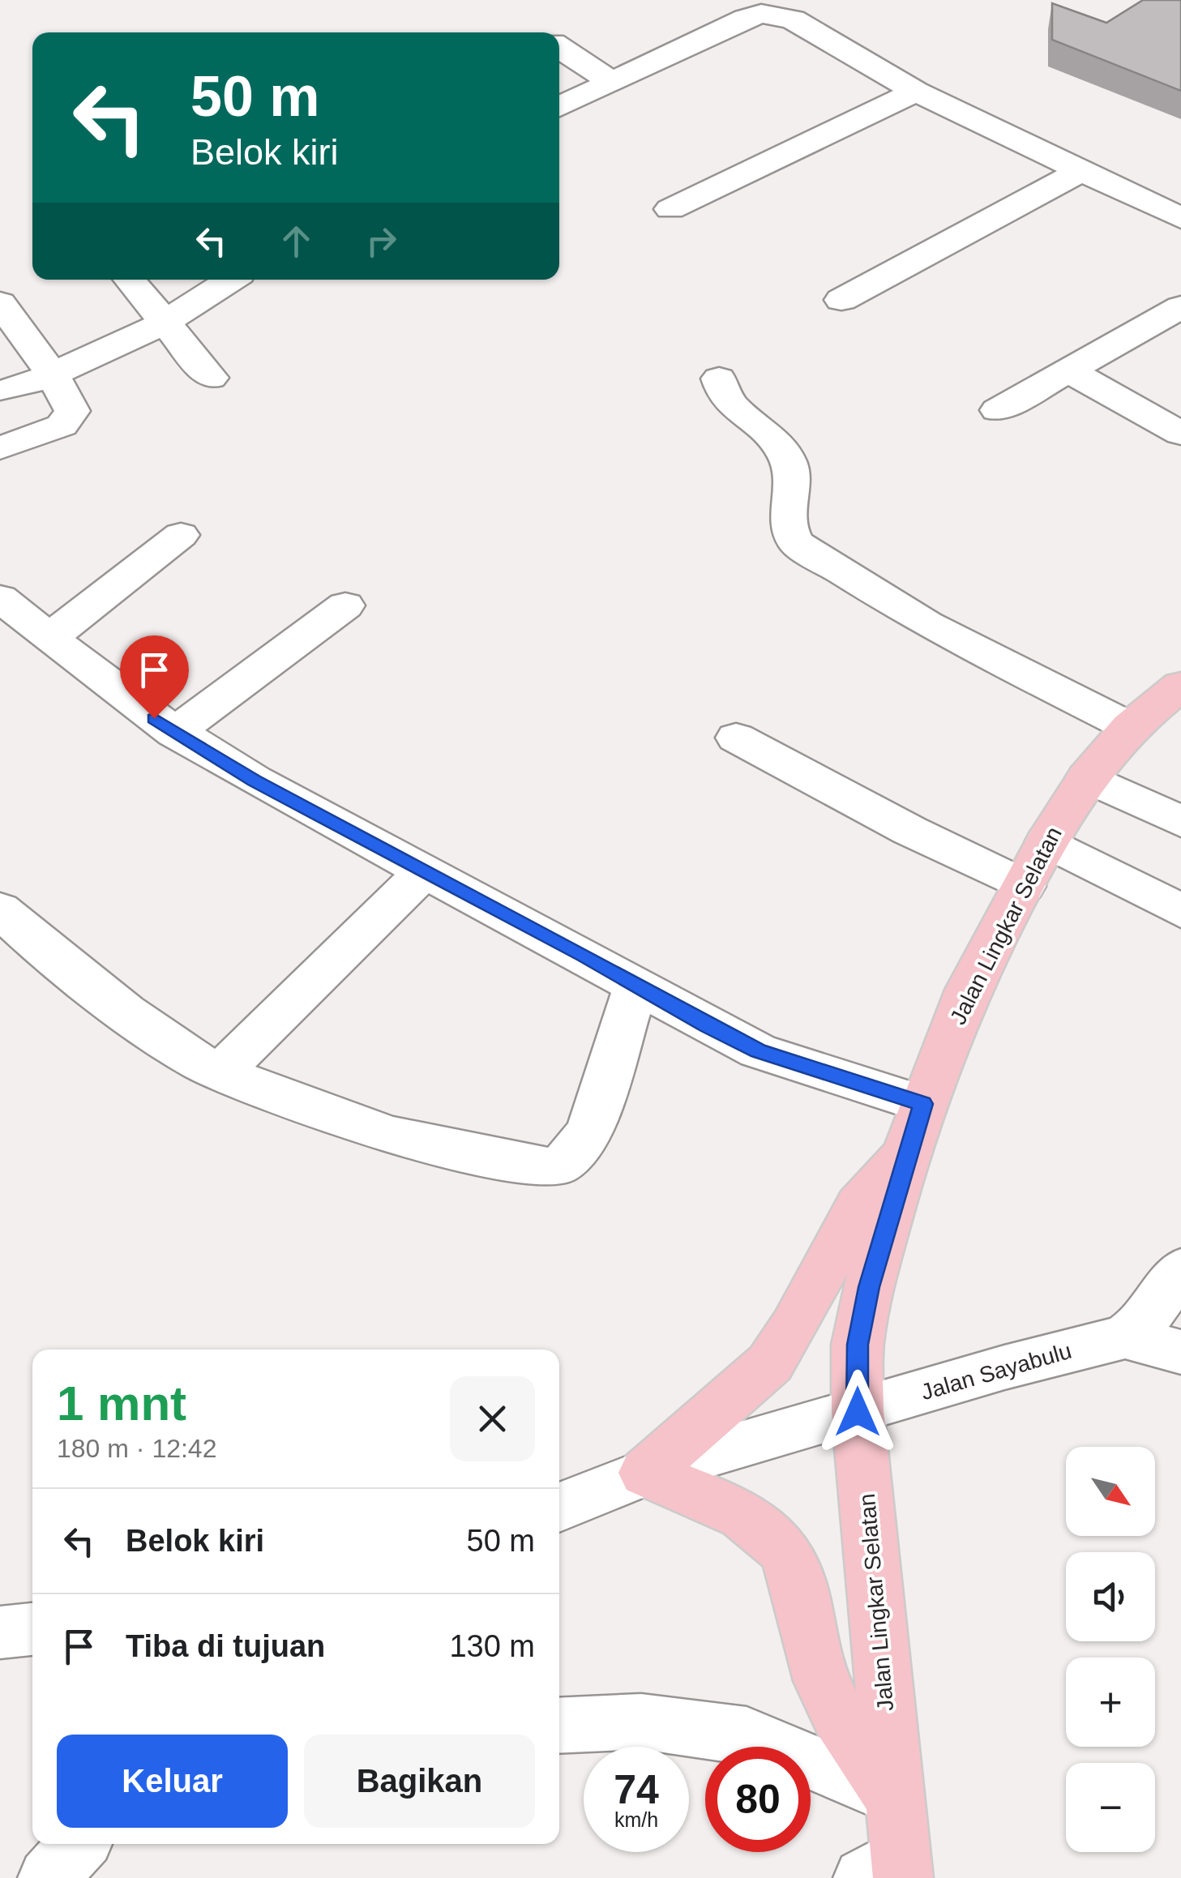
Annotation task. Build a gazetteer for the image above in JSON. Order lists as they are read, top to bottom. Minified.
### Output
{"streets":{"highway":["Jalan Lingkar Selatan"],"street":["Jalan Sayabulu"]},"crossings":[["Jalan Lingkar Selatan","Jalan Sayabulu"]],"north":"bottom right","page":{"turn":["50 m","Belok kiri"],"heading":["1 mnt","180 m · 12:42"],"map_buttons":["+","−"],"list":[{"name":"Belok kiri","value":"50 m"},{"name":"Tiba di tujuan","value":"130 m"}],"buttons":["Keluar","Bagikan"],"speed":"74 km/h","limit":"80"}}
